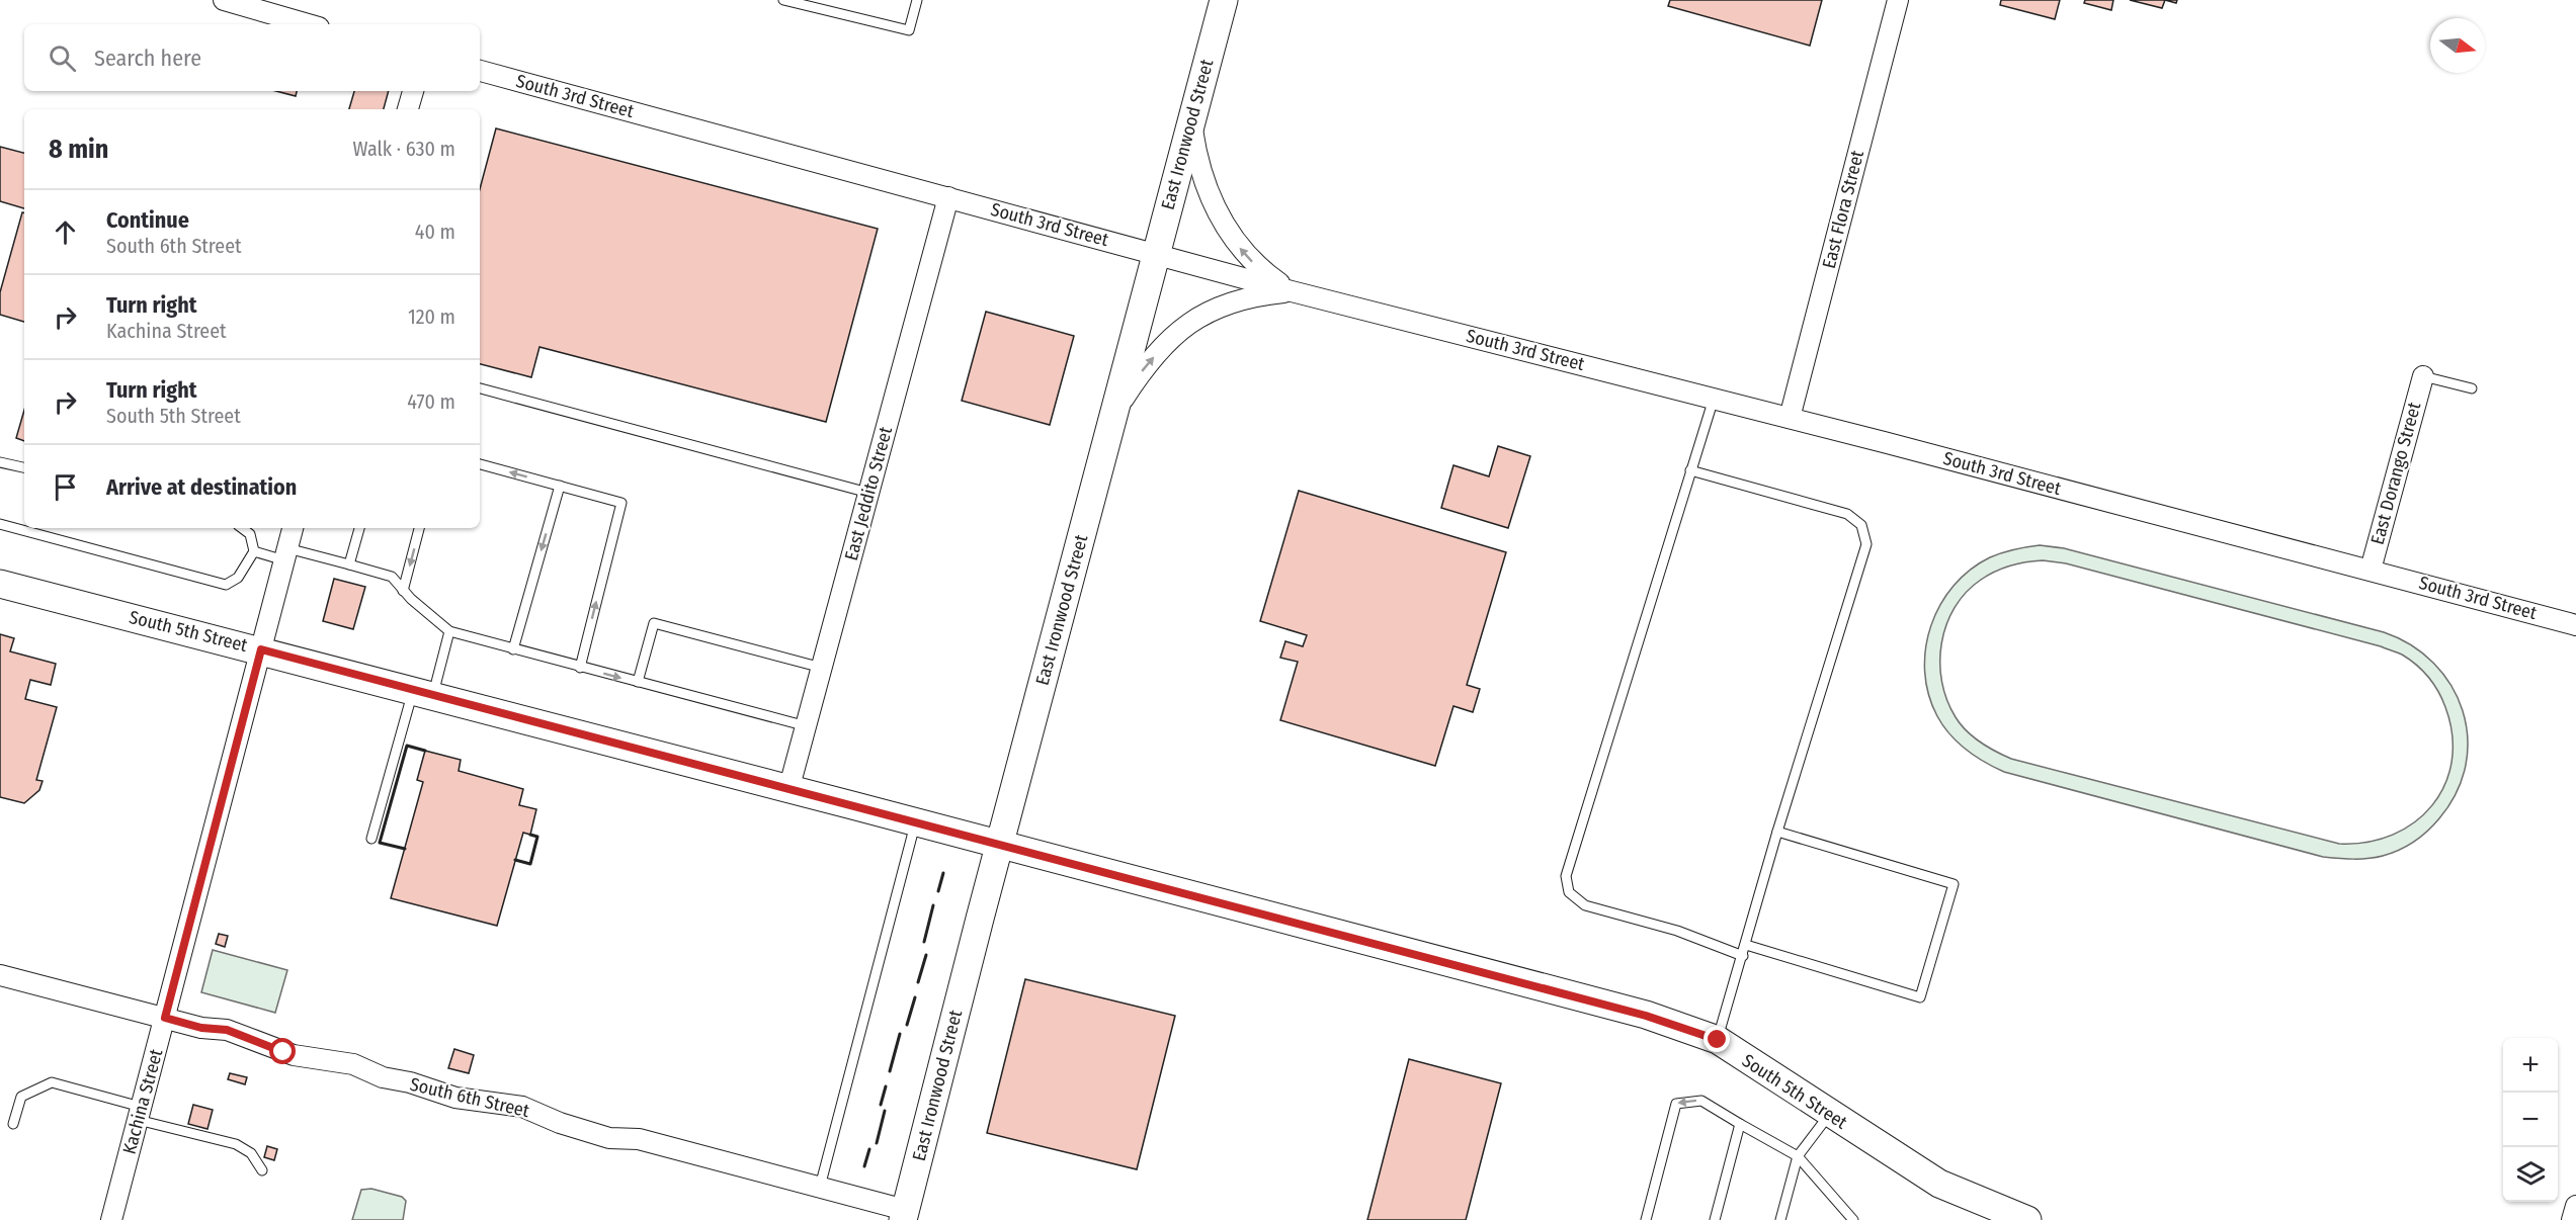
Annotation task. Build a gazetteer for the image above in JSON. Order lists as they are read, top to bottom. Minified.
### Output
{"streets":{"street":["South 3rd Street","East Ironwood Street","East Flora Street","East Dorango Street","East Jeddito Street","South 5th Street","South 6th Street","Kachina Street"]},"crossings":[["South 3rd Street","East Ironwood Street"],["South 3rd Street","East Flora Street"],["South 3rd Street","East Dorango Street"],["South 3rd Street","East Jeddito Street"],["East Ironwood Street","South 5th Street"],["East Ironwood Street","South 6th Street"],["East Jeddito Street","South 5th Street"],["South 5th Street","Kachina Street"],["South 6th Street","Kachina Street"]],"north":"right","page":{"search":"Search here","heading":["8 min","Walk · 630 m"],"list":[["Continue","South 6th Street","40 m"],["Turn right","Kachina Street","120 m"],["Turn right","South 5th Street","470 m"],"Arrive at destination"],"map_buttons":["+","−"]}}
